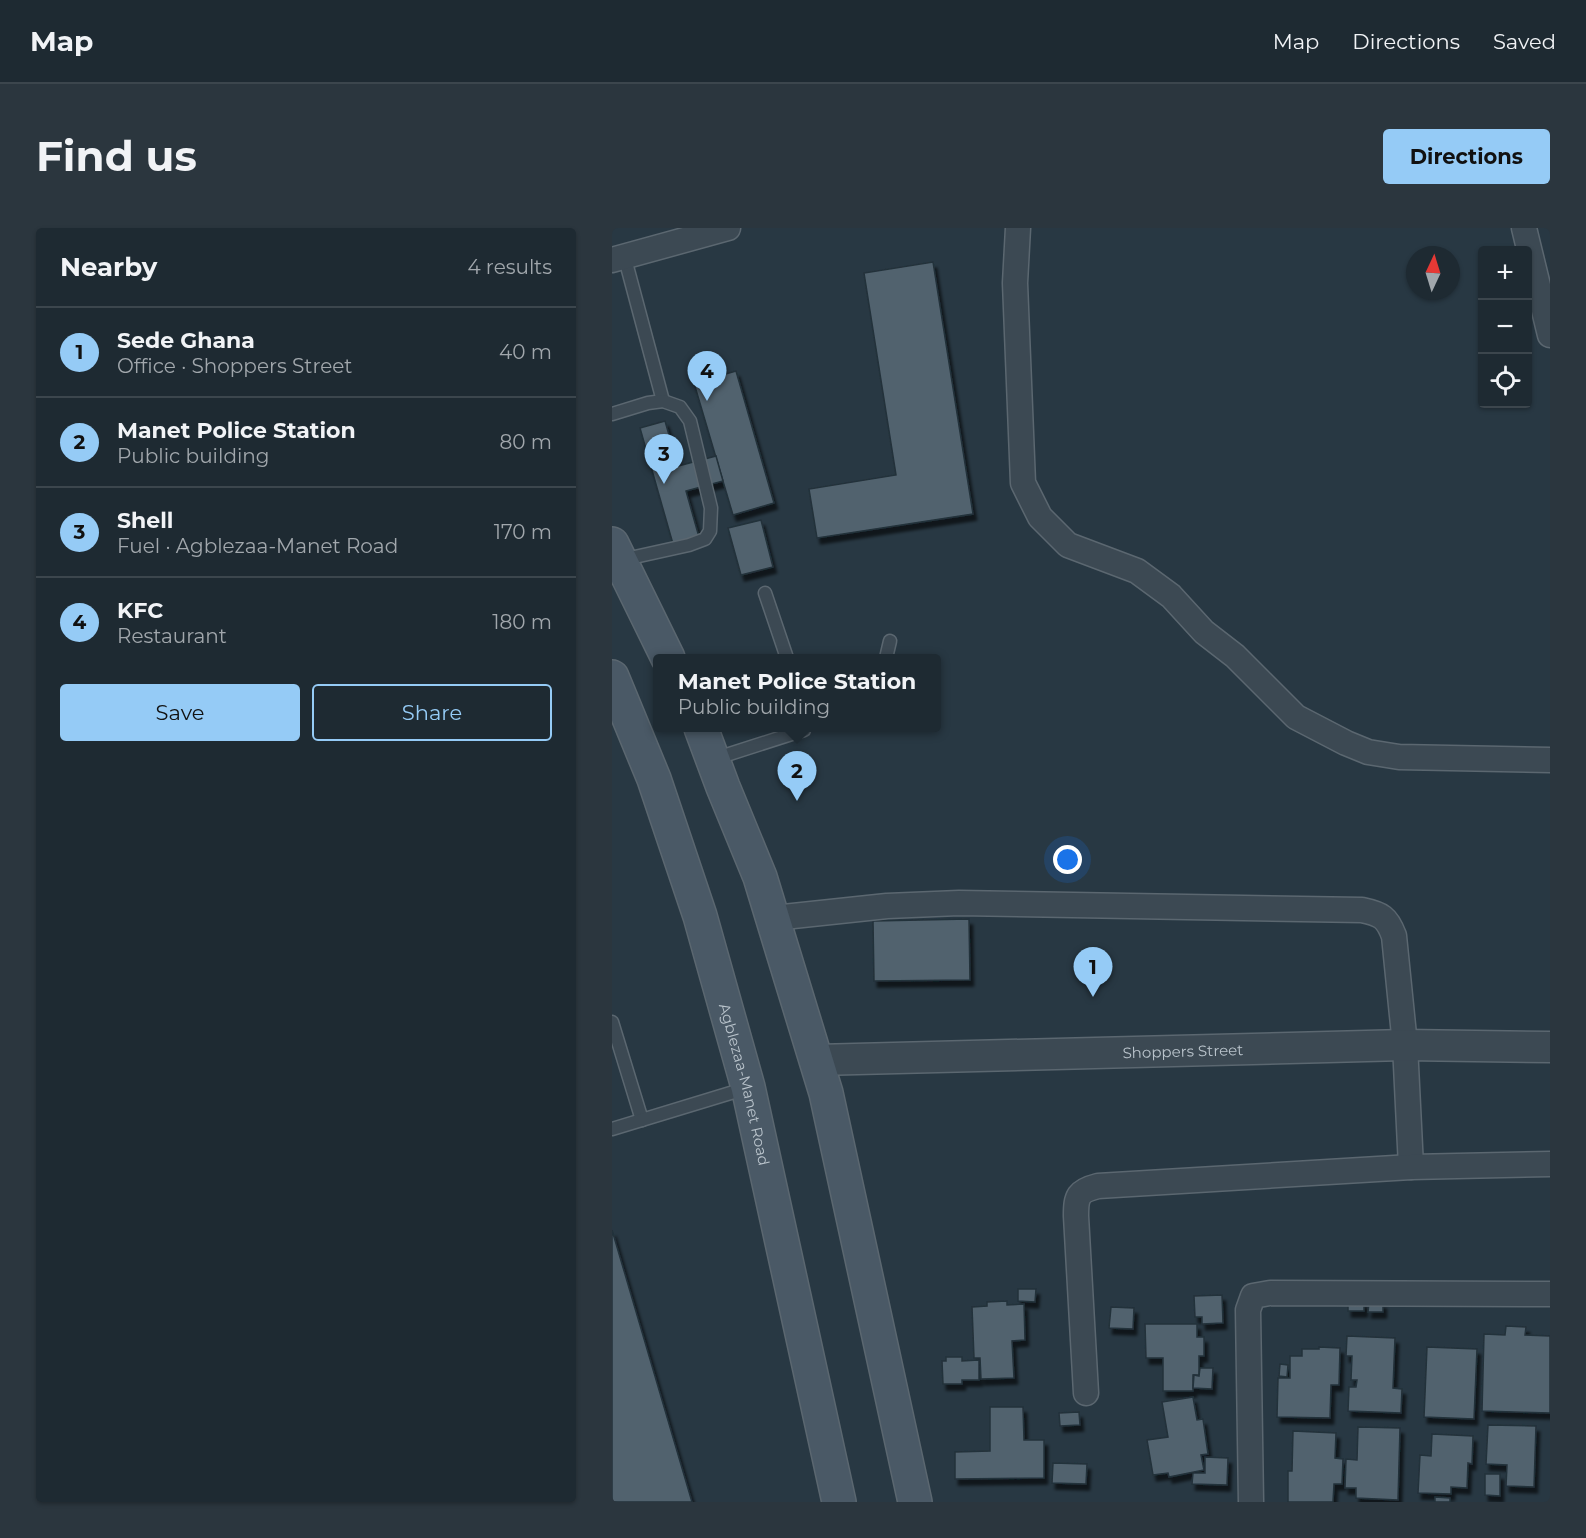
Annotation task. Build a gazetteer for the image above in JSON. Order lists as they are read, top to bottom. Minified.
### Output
{"streets":{"main road":["Agblezaa-Manet Road"],"street":["Shoppers Street"]},"north":"top","page":{"header":"Map","nav":["Map","Directions","Saved"],"buttons":["Directions",["Save","Share"]],"title":"Find us","heading":["Nearby","4 results"],"map_buttons":["+","−"],"list":[{"mark":"1","name":"Sede Ghana","note":"Office · Shoppers Street","value":"40 m"},{"mark":"2","name":"Manet Police Station","note":"Public building","value":"80 m"},{"mark":"3","name":"Shell","note":"Fuel · Agblezaa-Manet Road","value":"170 m"},{"mark":"4","name":"KFC","note":"Restaurant","value":"180 m"}],"pins":["4","3","2","1"],"popup":["Manet Police Station","Public building"]}}
